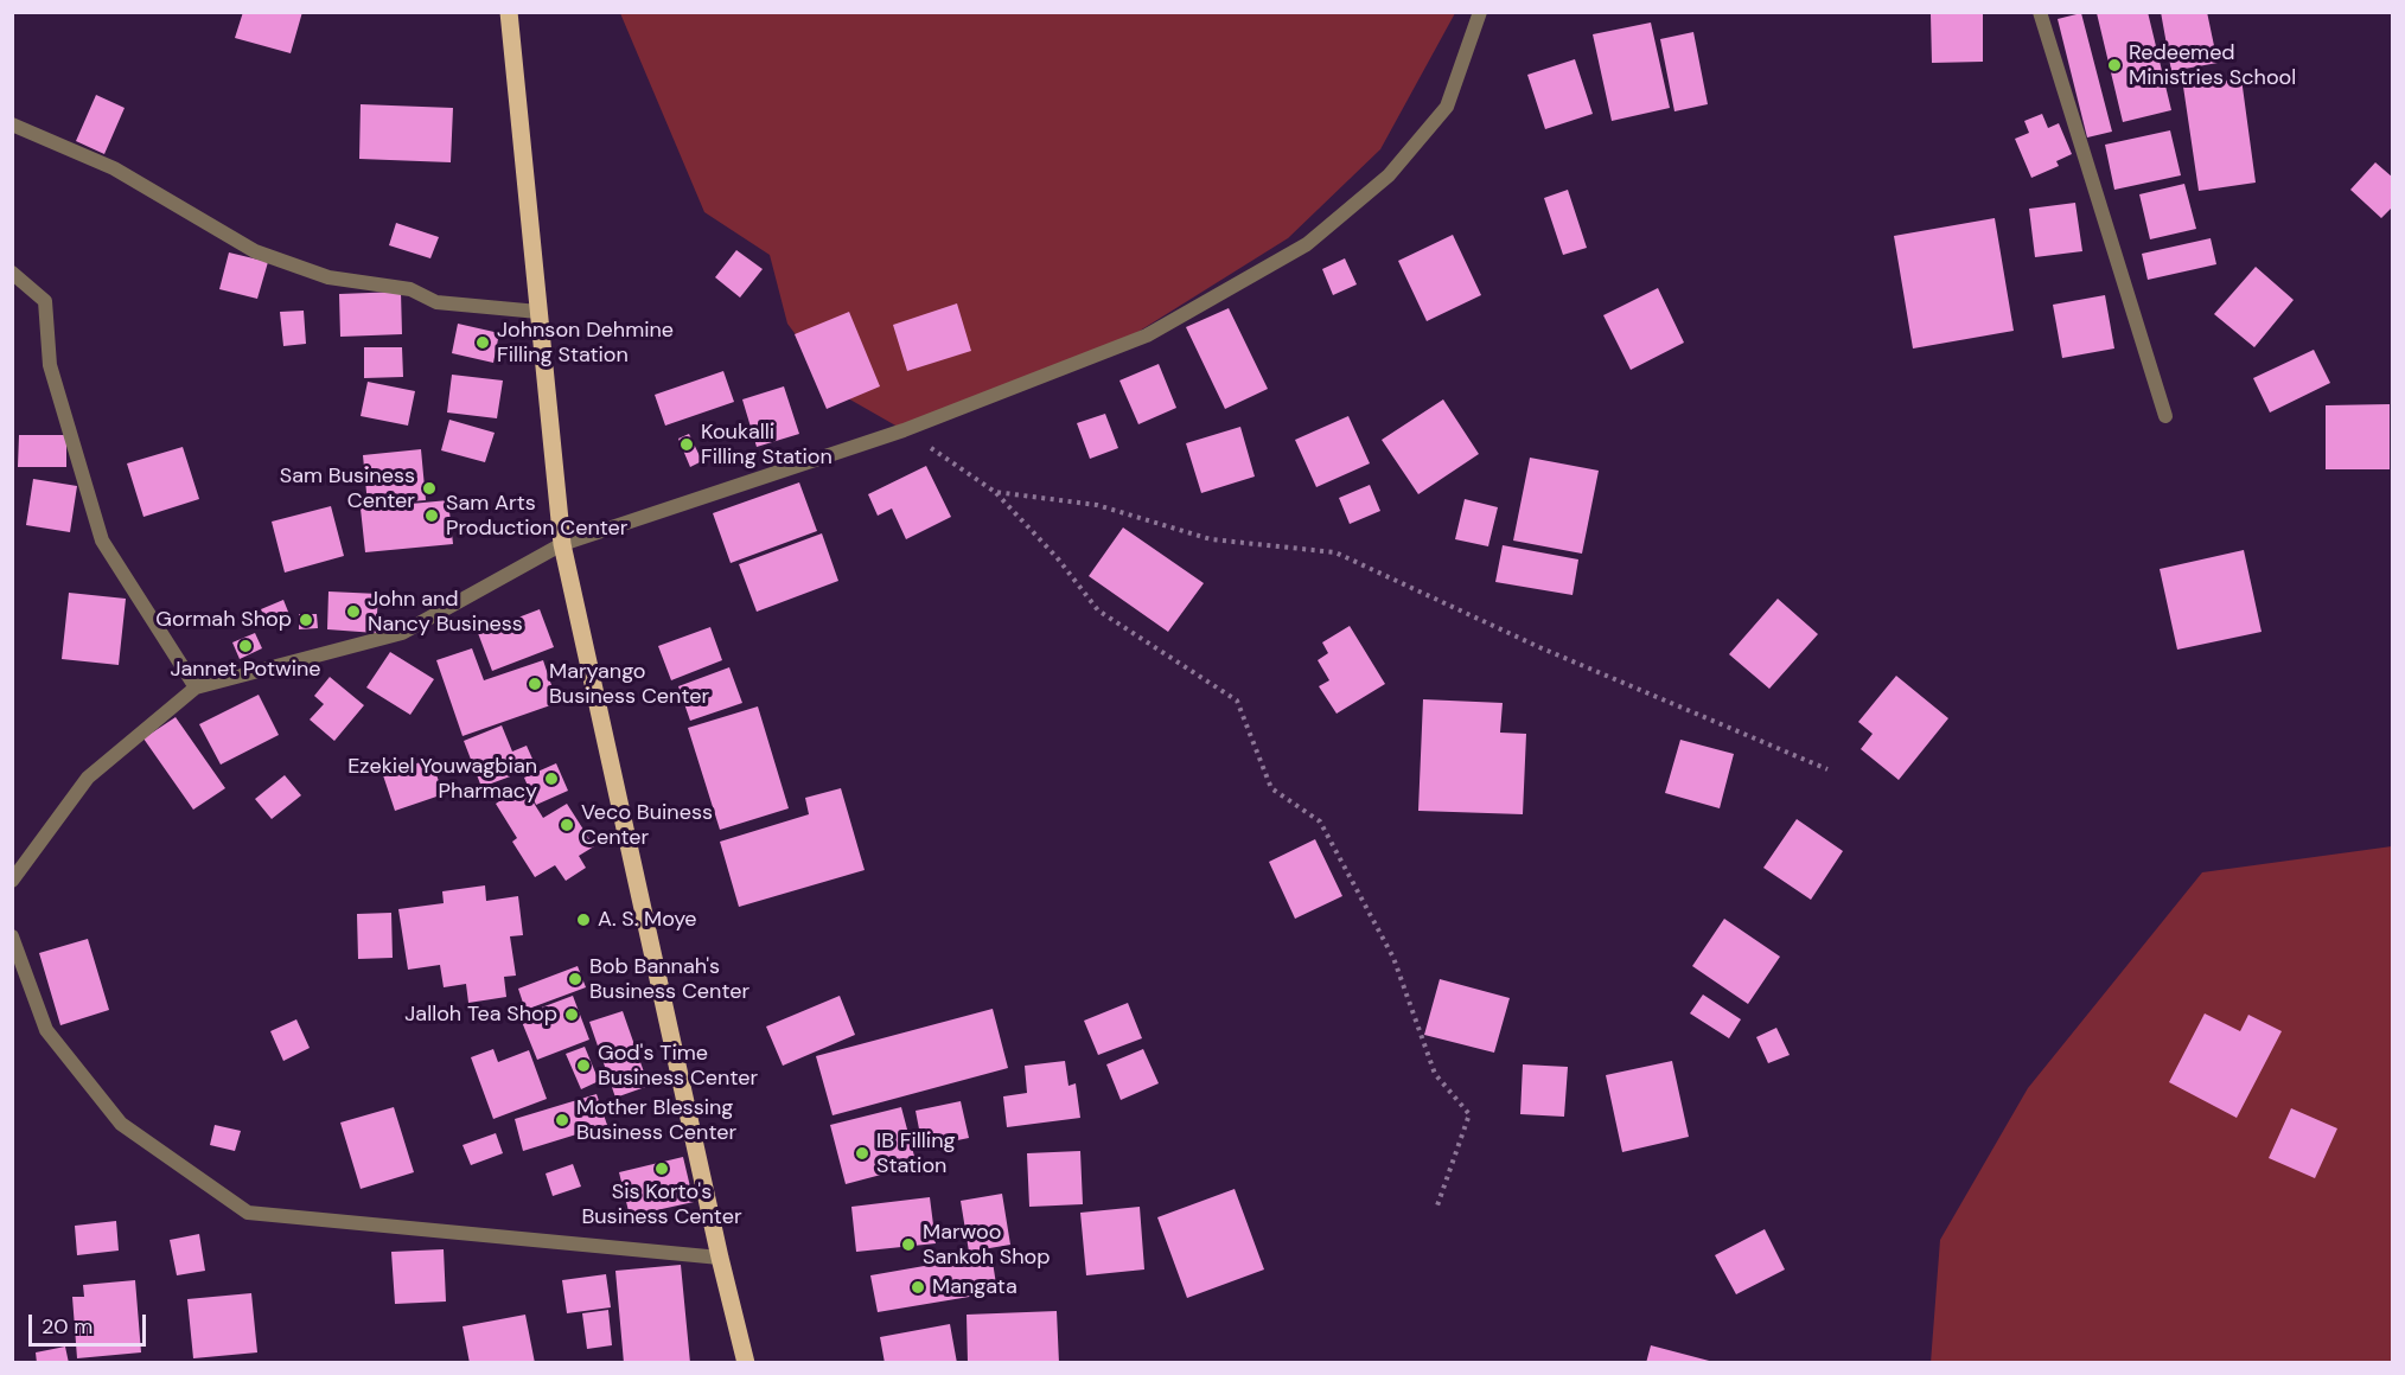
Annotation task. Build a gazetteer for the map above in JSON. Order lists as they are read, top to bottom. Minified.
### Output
{"places":["Redeemed Ministries School","Johnson Dehmine Filling Station","Koukalli Filling Station","Sam Business Center","Sam Arts Production Center","John and Nancy Business","Gormah Shop","Jannet Potwine","Maryango Business Center","Ezekiel Youwagbian Pharmacy","Veco Buiness Center","A. S. Moye","Bob Bannah's Business Center","Jalloh Tea Shop","God's Time Business Center","Mother Blessing Business Center","IB Filling Station","Sis Korto's Business Center","Marwoo Sankoh Shop","Mangata"],"scale_bar":"20 m"}
